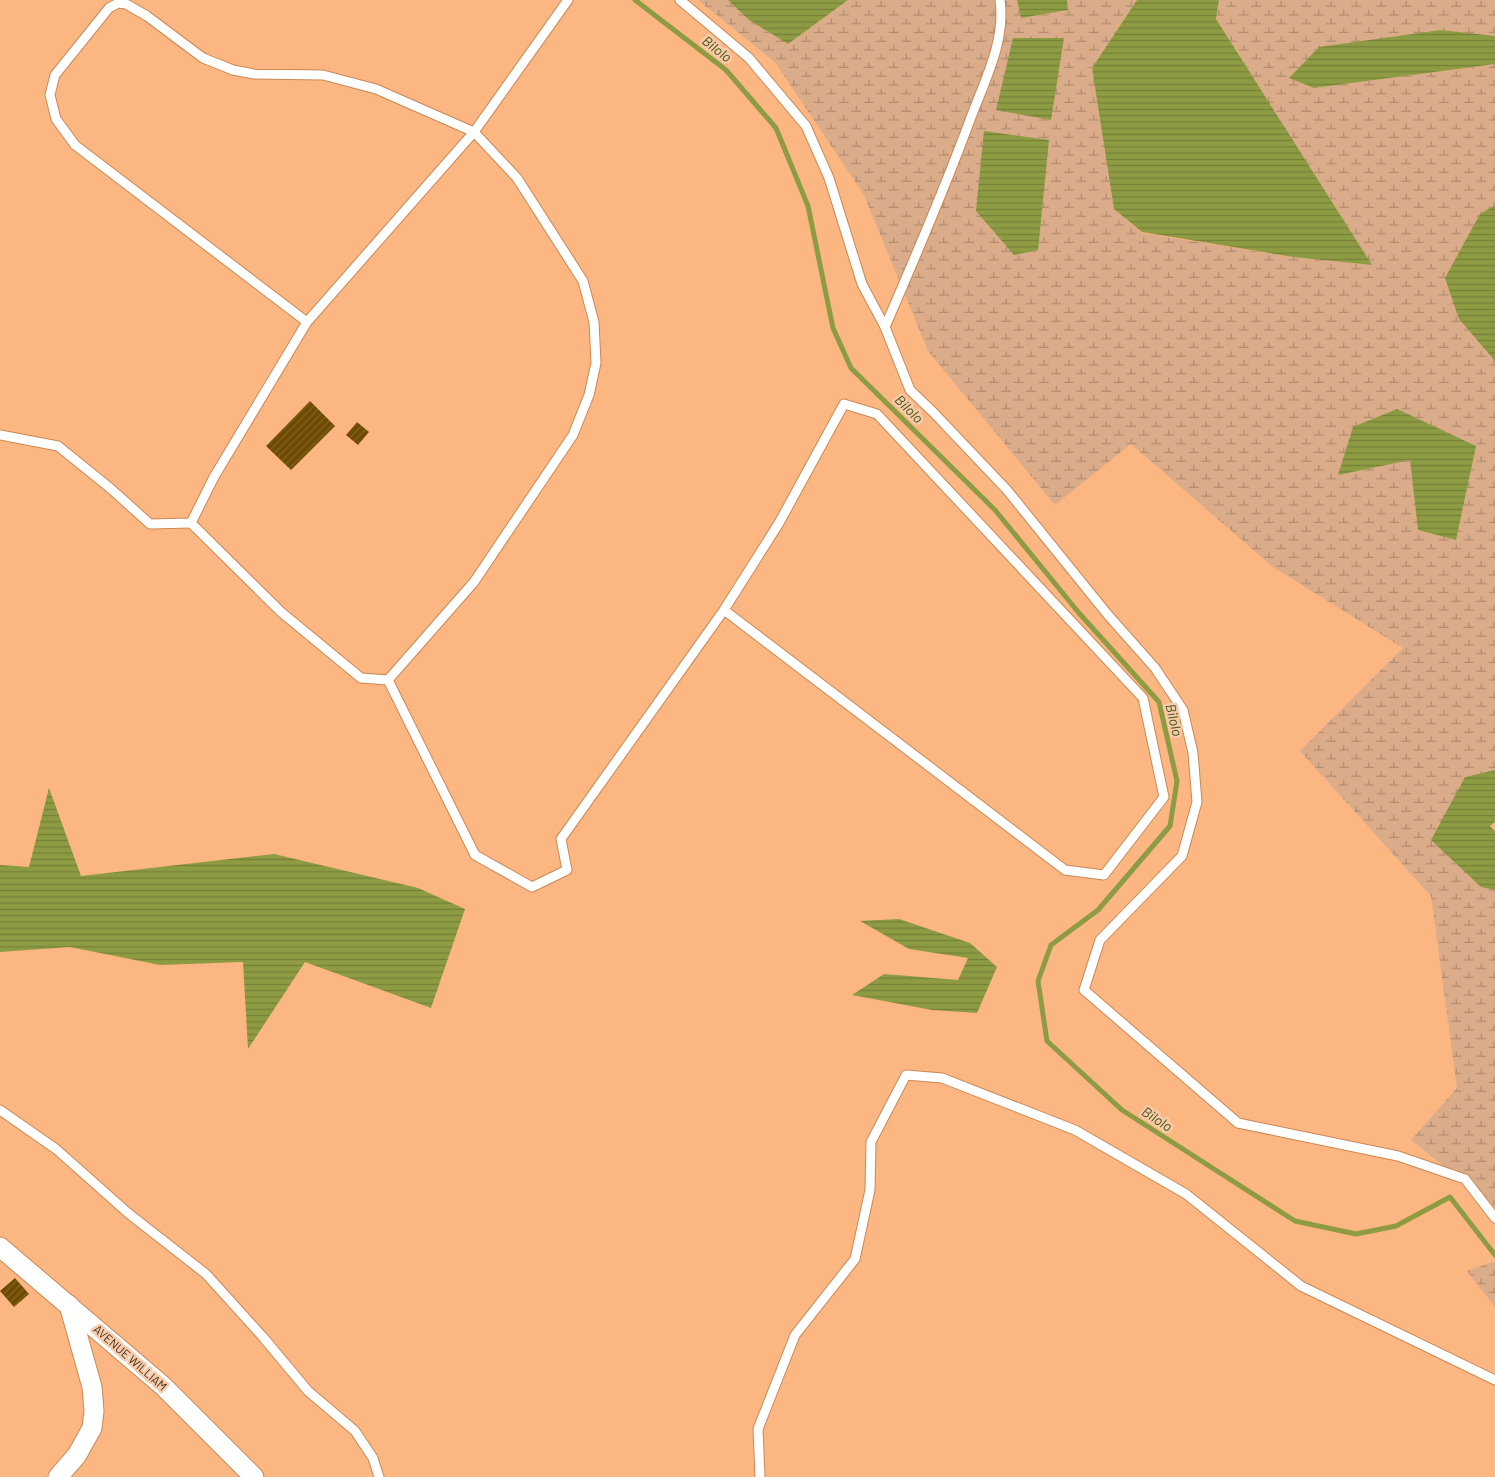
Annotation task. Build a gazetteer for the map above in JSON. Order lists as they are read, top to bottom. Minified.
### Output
{"streets":{"street":["AVENUE WILLIAM"]},"water":["Bilolo"]}
